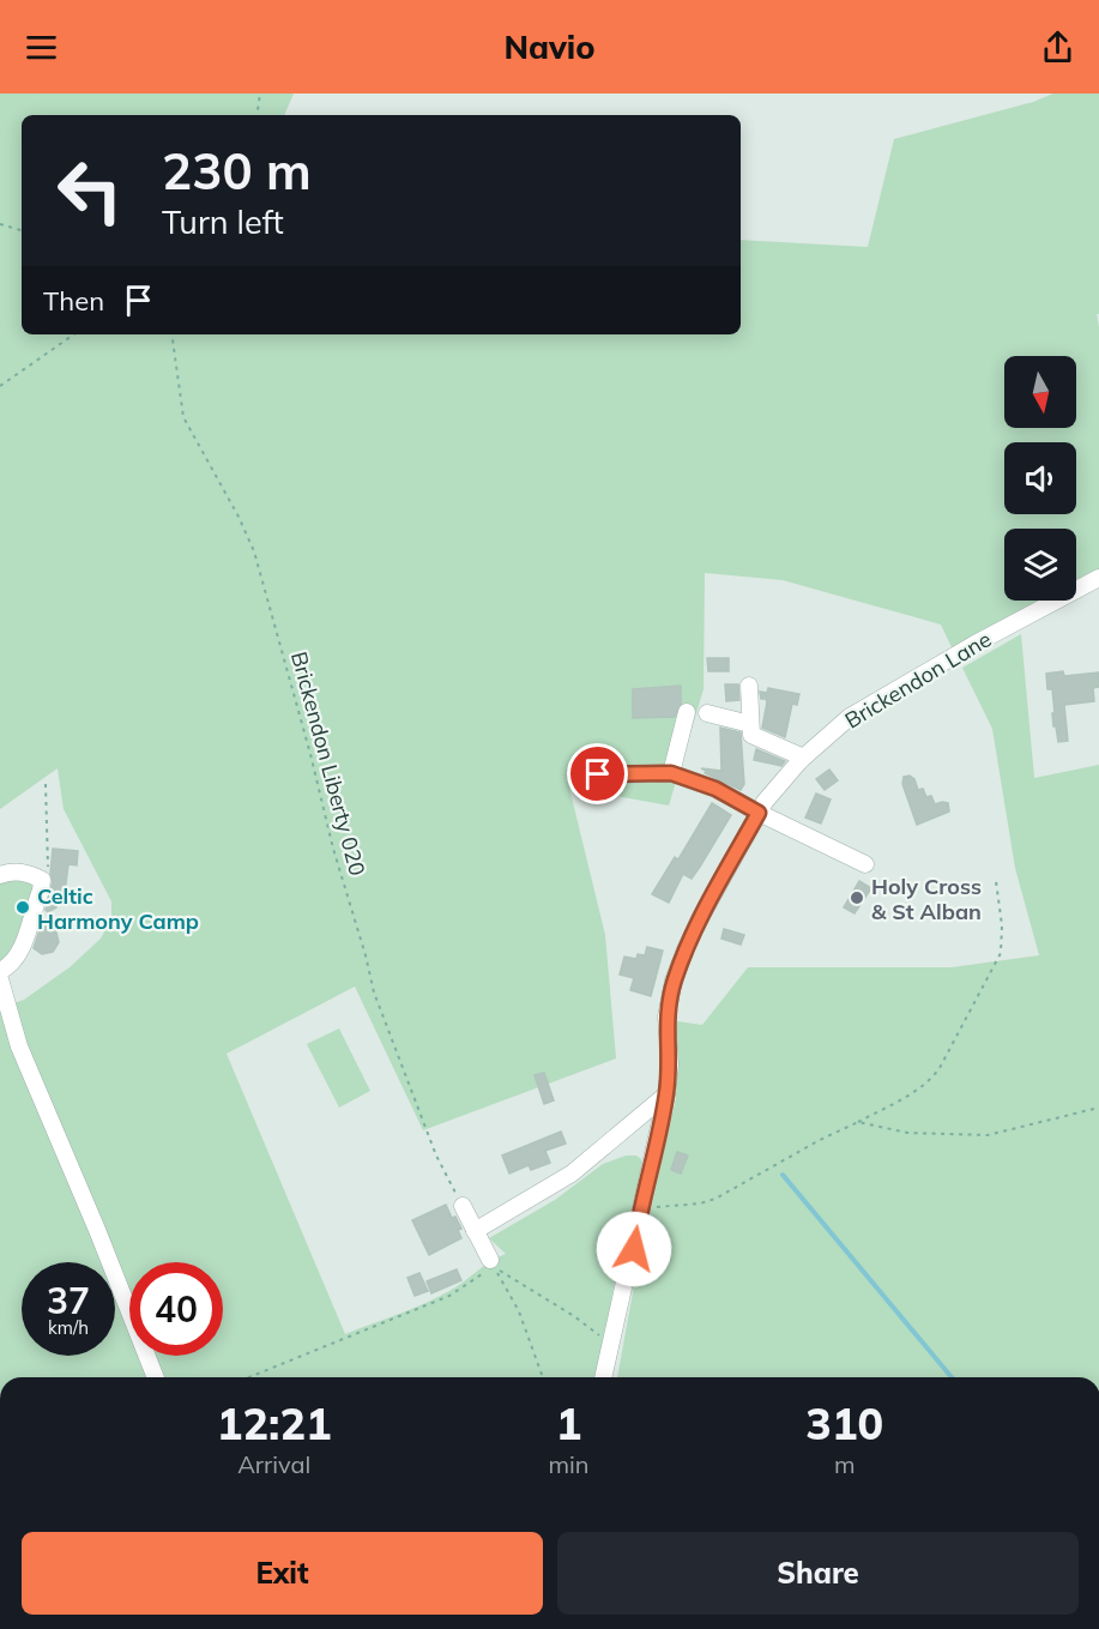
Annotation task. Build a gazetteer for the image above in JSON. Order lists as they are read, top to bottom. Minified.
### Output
{"streets":{"street":["Brickendon Lane"],"path":["Brickendon Liberty 020"]},"places":["Holy Cross & St Alban","Celtic Harmony Camp"],"north":"bottom","page":{"header":"Navio","turn":["230 m","Turn left"],"then":"Then","speed":"37 km/h","limit":"40","eta":["12:21","Arrival","1","min","310","m"],"buttons":["Exit","Share"]}}
